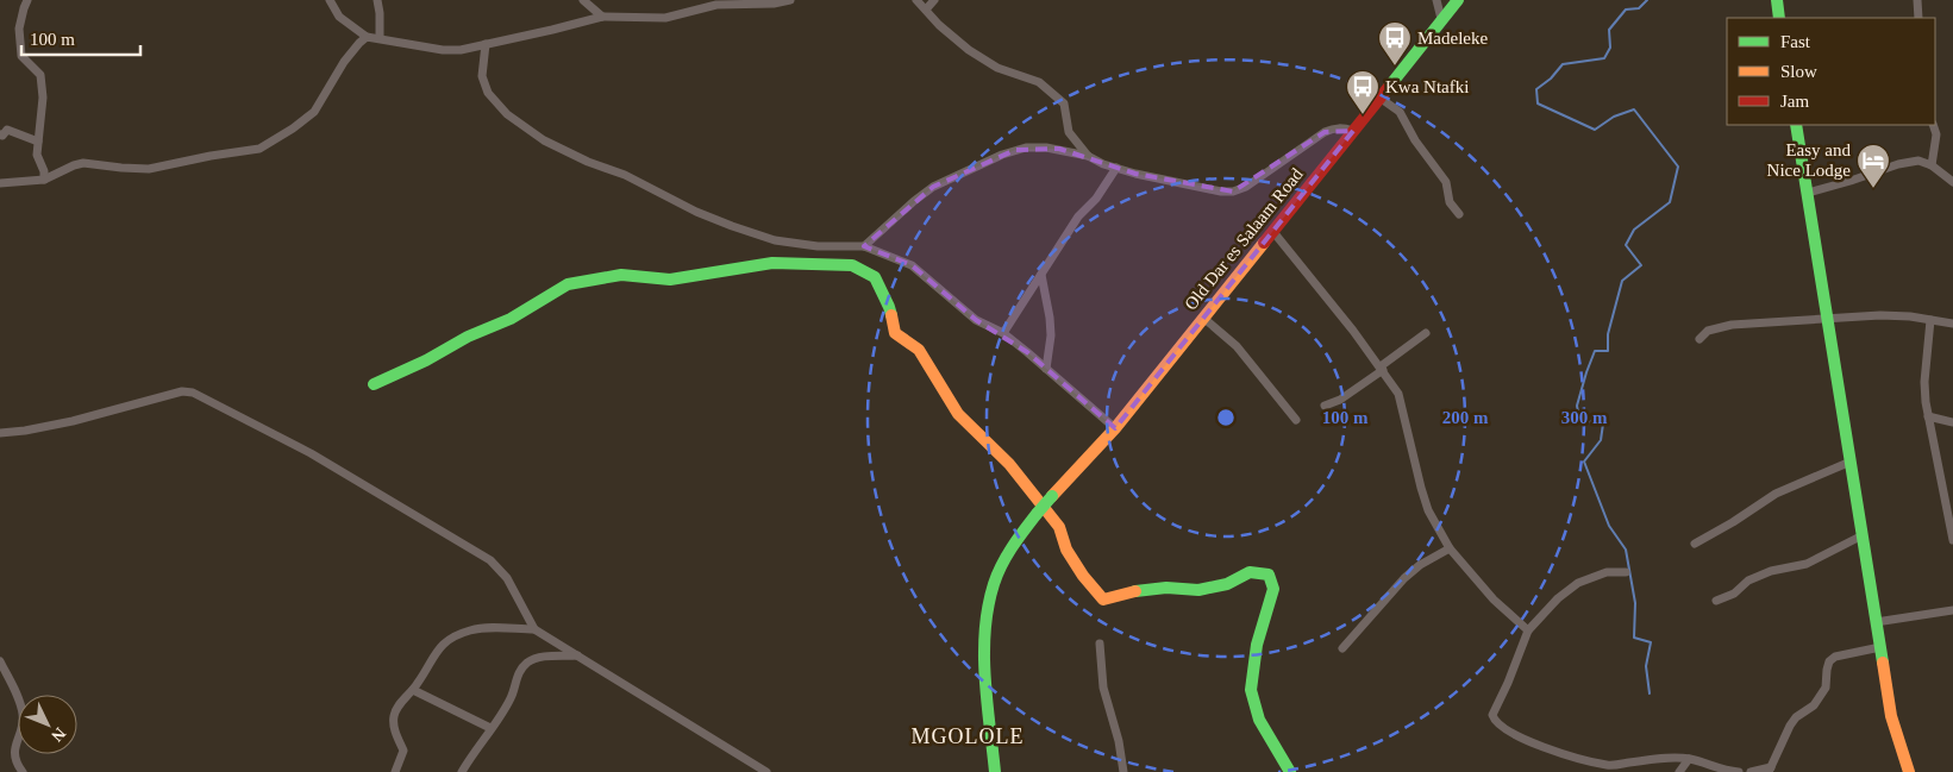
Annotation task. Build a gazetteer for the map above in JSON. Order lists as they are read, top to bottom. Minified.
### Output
{"streets":{"street":["Old Dar es Salaam Road"]},"districts":["MGOLOLE"],"places":{"bus stop":["Madeleke","Kwa Ntafki"],"hotel":["Easy and Nice Lodge"]},"legend":["Fast","Slow","Jam"],"scale_bar":"100 m","north":"bottom right","rings":["100 m","200 m","300 m"]}
